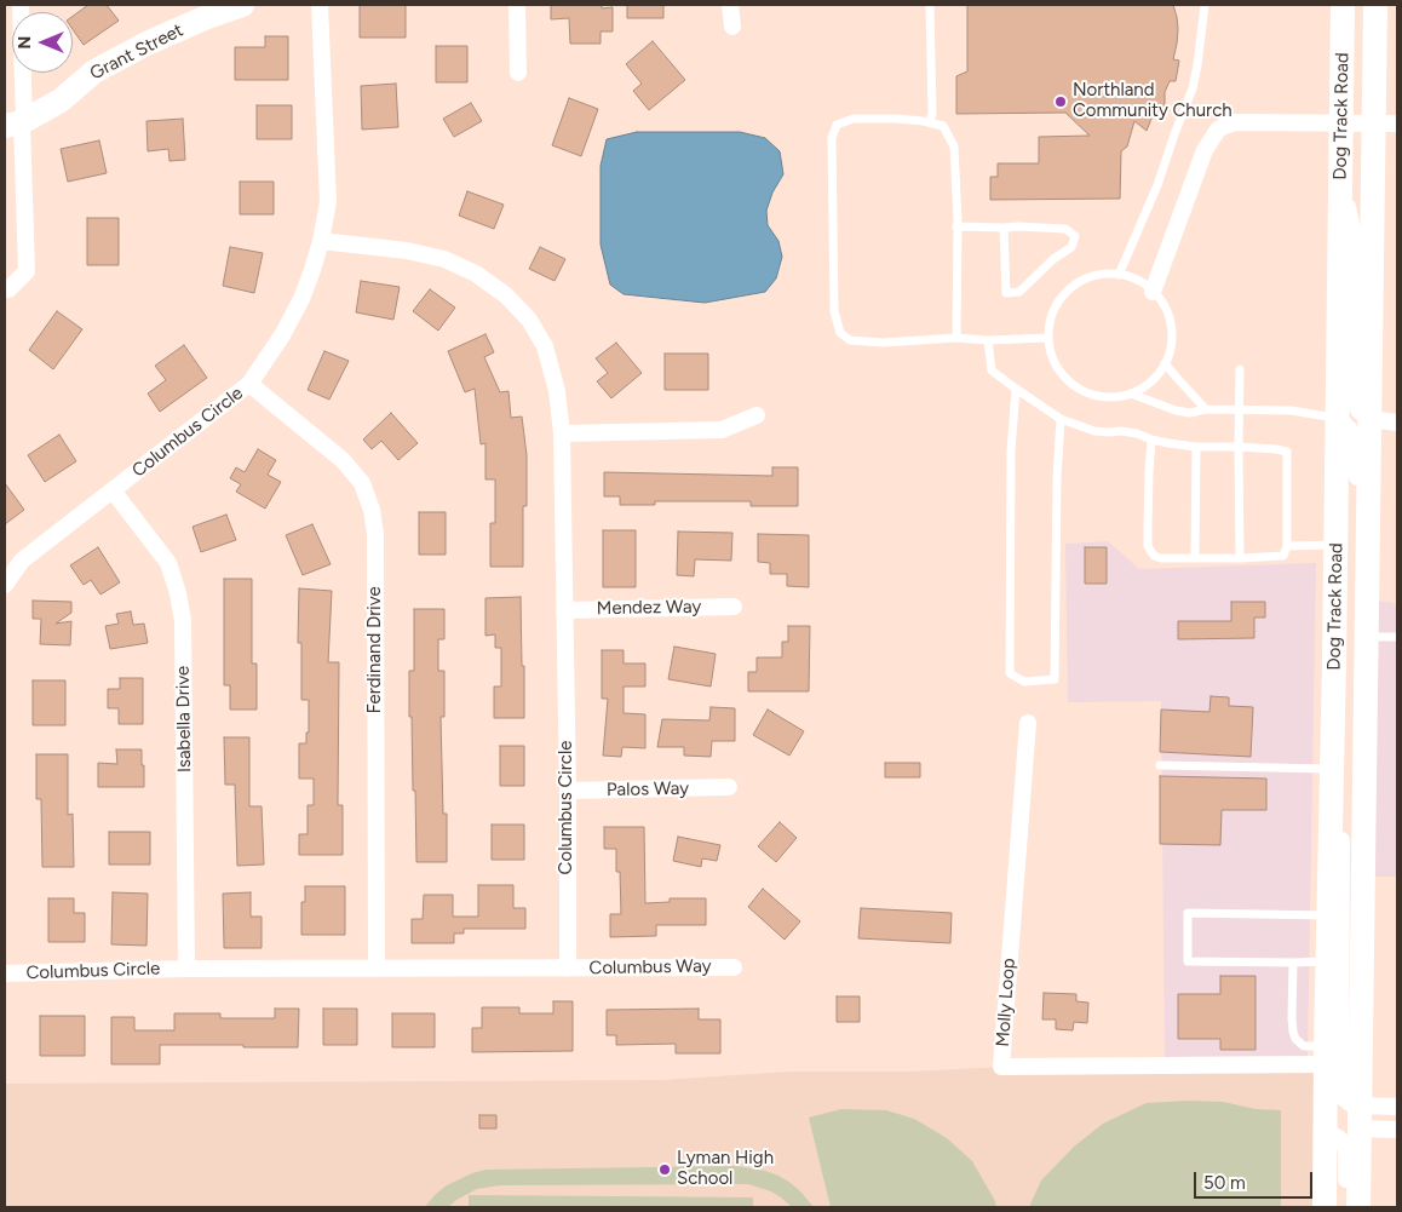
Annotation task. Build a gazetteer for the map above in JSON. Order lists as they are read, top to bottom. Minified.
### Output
{"streets":{"main road":["Grant Street","Dog Track Road"],"street":["Columbus Circle","Mendez Way","Ferdinand Drive","Isabella Drive","Palos Way","Columbus Way","Molly Loop"]},"crossings":[["Dog Track Road","Molly Loop"],["Columbus Circle","Mendez Way"],["Columbus Circle","Ferdinand Drive"],["Columbus Circle","Isabella Drive"],["Columbus Circle","Palos Way"],["Columbus Circle","Columbus Way"]],"places":["Northland Community Church","Lyman High School"],"scale_bar":"50 m","north":"left"}
